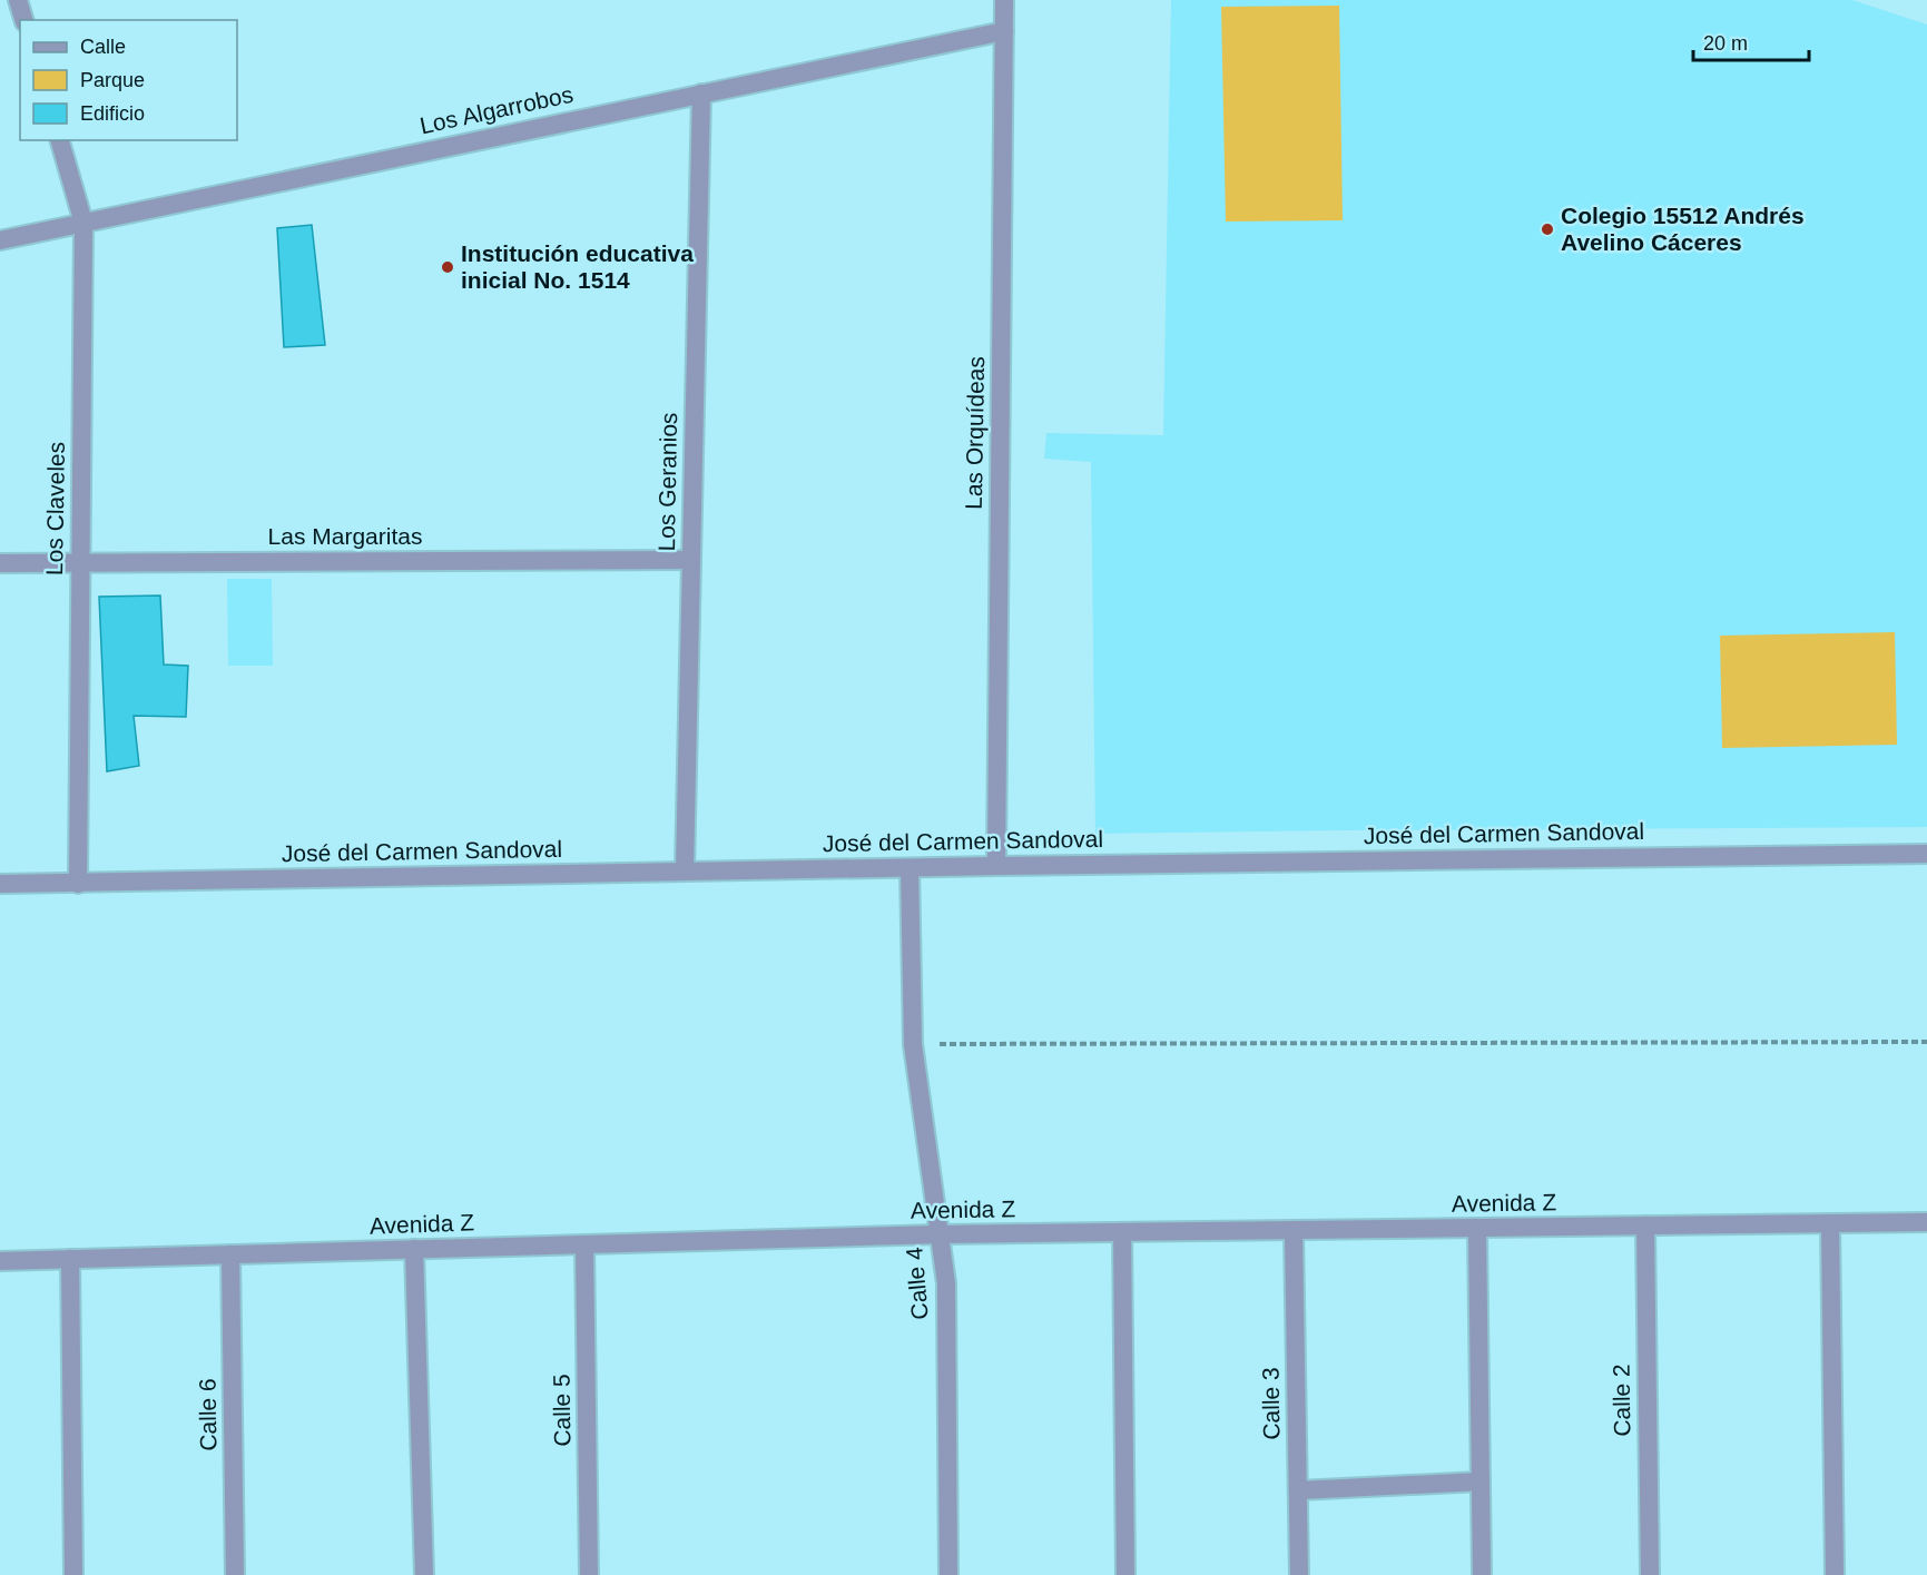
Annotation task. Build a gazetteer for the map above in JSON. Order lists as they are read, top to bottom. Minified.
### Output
{"streets":{"street":["Los Algarrobos","Las Orquídeas","Los Geranios","Los Claveles","Las Margaritas","José del Carmen Sandoval","Avenida Z","Calle 4","Calle 2","Calle 3","Calle 5","Calle 6"]},"crossings":[["Los Algarrobos","Las Orquídeas"],["Los Algarrobos","Los Geranios"],["Los Algarrobos","Los Claveles"],["Las Orquídeas","José del Carmen Sandoval"],["Los Geranios","Las Margaritas"],["Los Geranios","José del Carmen Sandoval"],["Los Claveles","Las Margaritas"],["Los Claveles","José del Carmen Sandoval"],["José del Carmen Sandoval","Calle 4"],["Avenida Z","Calle 4"],["Avenida Z","Calle 2"],["Avenida Z","Calle 3"],["Avenida Z","Calle 5"],["Avenida Z","Calle 6"]],"places":["Colegio 15512 Andrés Avelino Cáceres","Institución educativa inicial No. 1514"],"legend":["Calle","Parque","Edificio"],"scale_bar":"20 m"}
